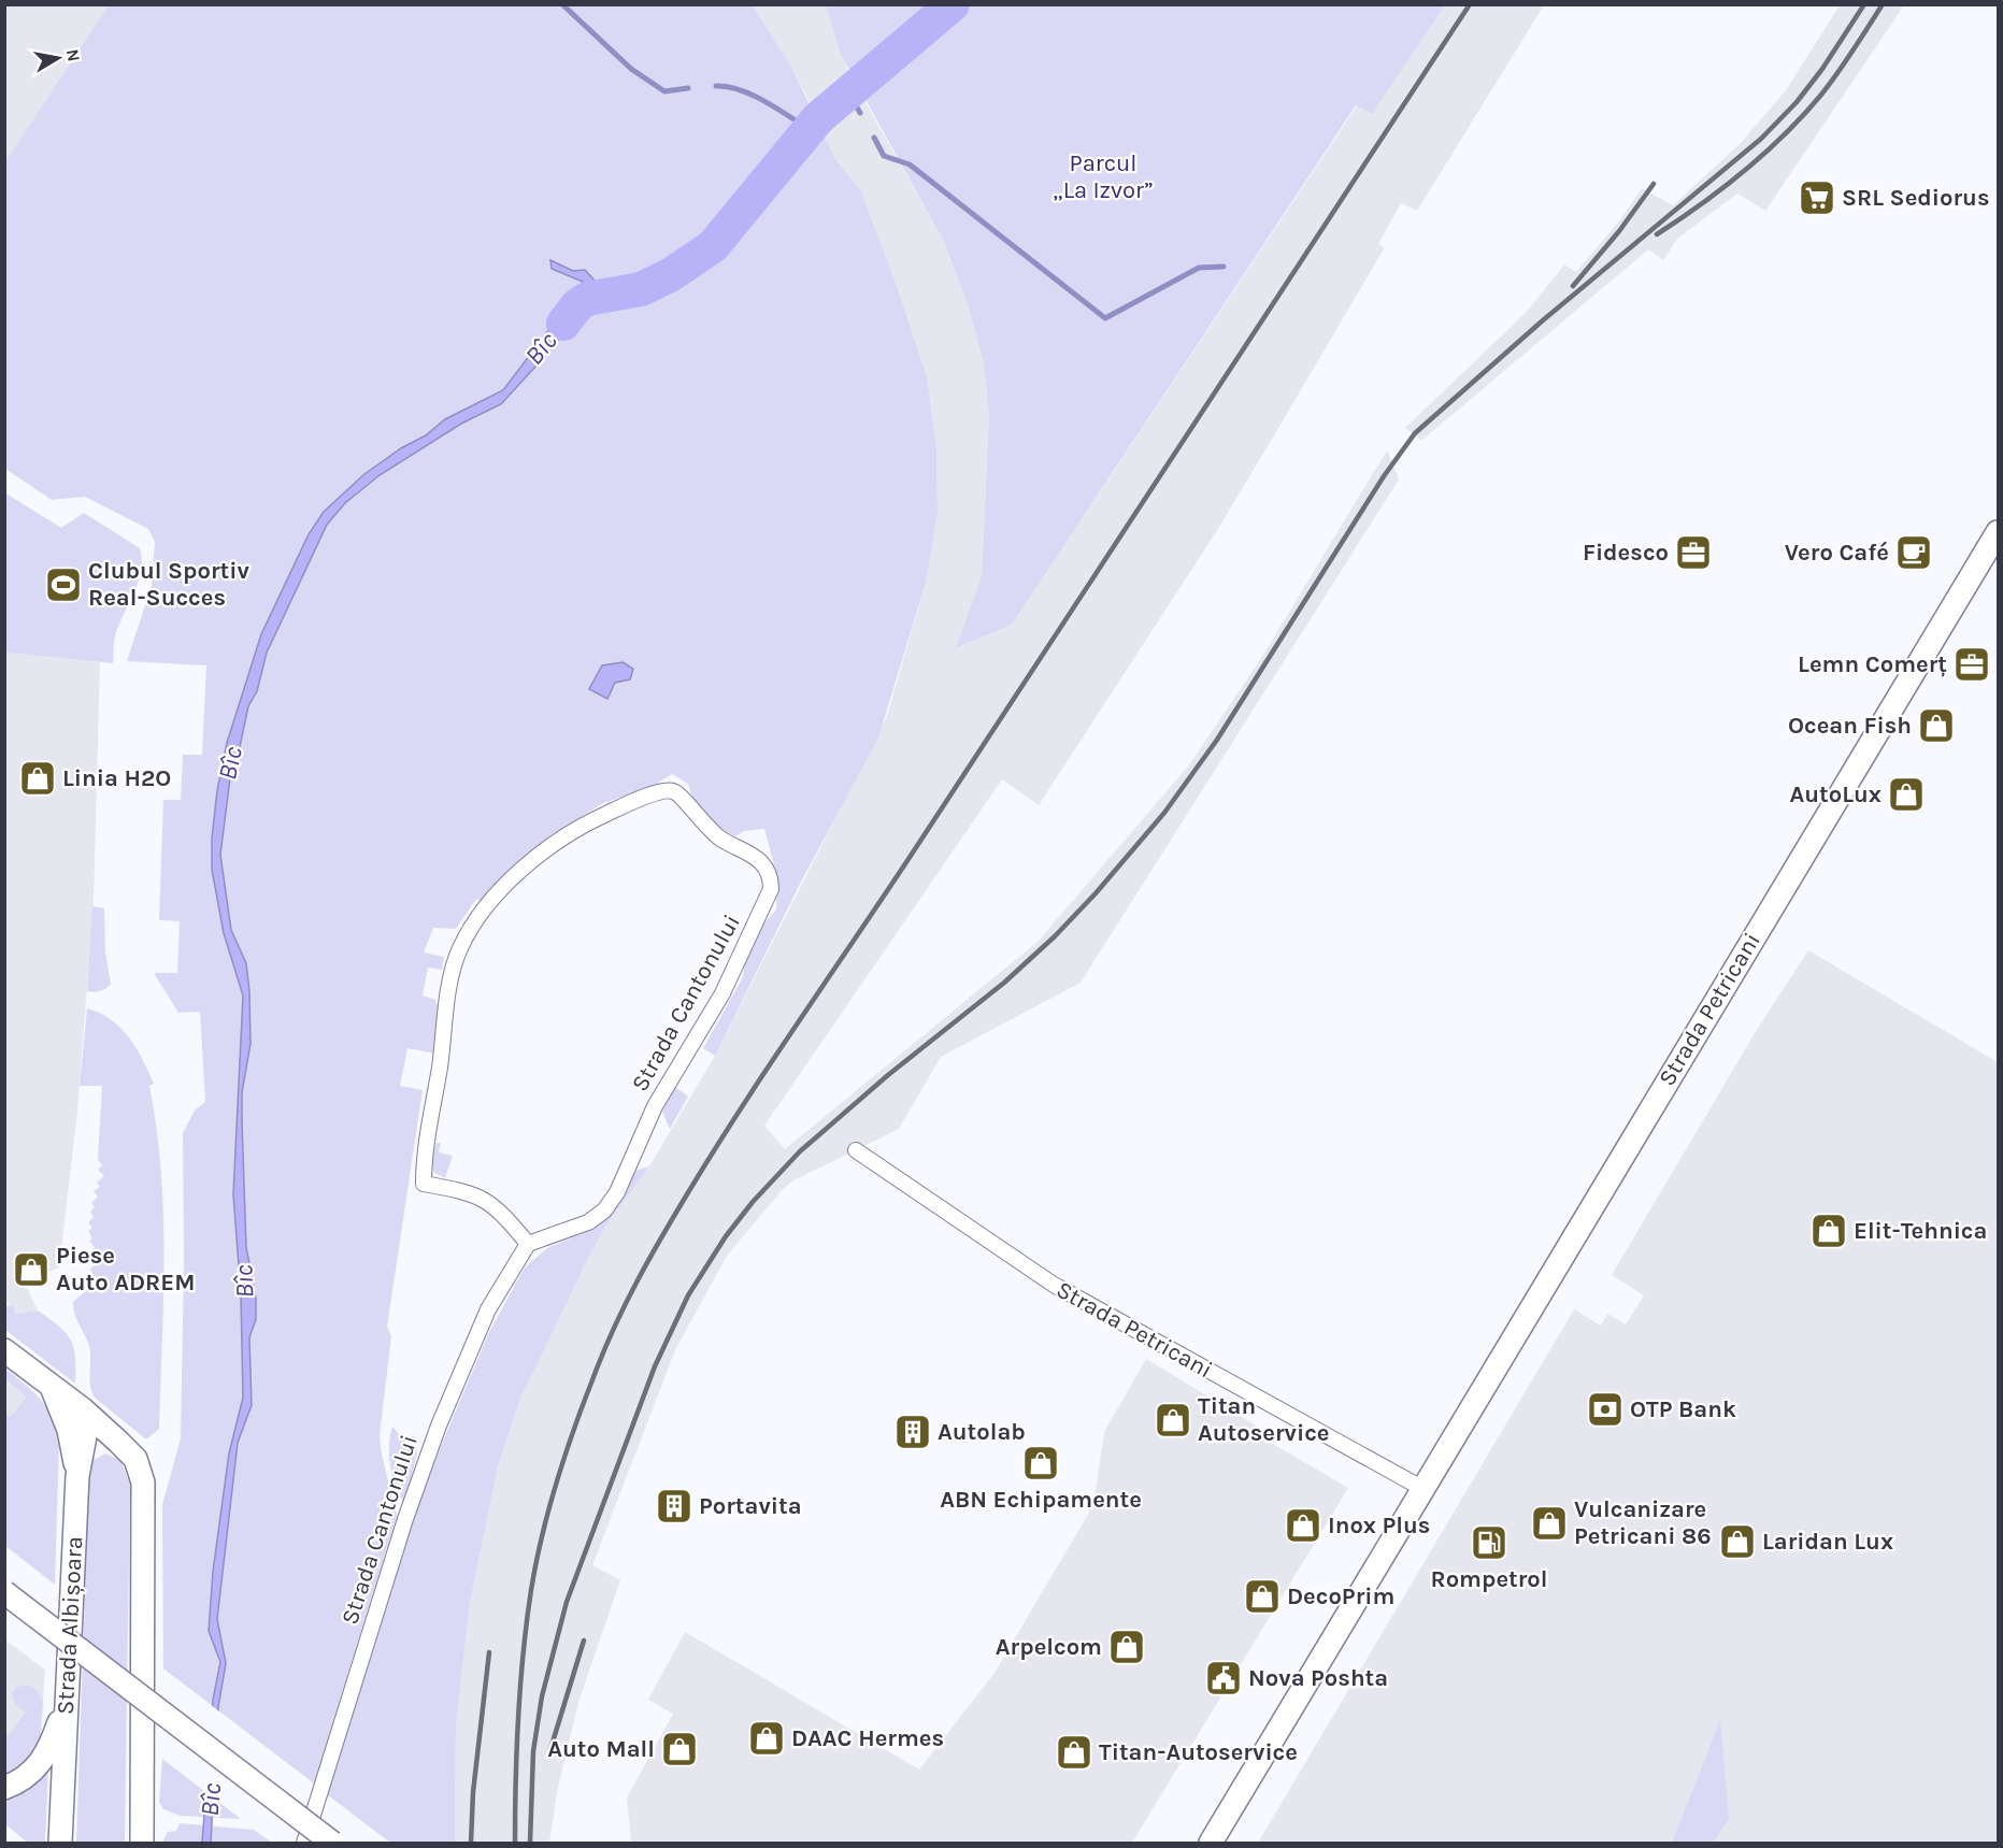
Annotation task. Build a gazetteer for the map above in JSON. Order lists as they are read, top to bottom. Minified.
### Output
{"streets":{"main road":["Strada Petricani","Strada Albișoara"],"street":["Strada Cantonului"]},"water":["Bîc"],"parks":["Parcul „La Izvor”"],"places":{"supermarket":["SRL Sediorus"],"office":["Fidesco","Lemn Comerț"],"cafe":["Vero Café"],"sports":["Clubul Sportiv Real-Succes"],"shop":["Ocean Fish","Linia H2O","AutoLux","Elit-Tehnica","Piese Auto ADREM","Titan Autoservice","ABN Echipamente","Vulcanizare Petricani 86","Inox Plus","Laridan Lux","DecoPrim","Arpelcom","DAAC Hermes","Auto Mall","Titan-Autoservice"],"bank":["OTP Bank"],"building":["Autolab","Portavita"],"fuel station":["Rompetrol"],"public building":["Nova Poshta"]},"north":"right"}
